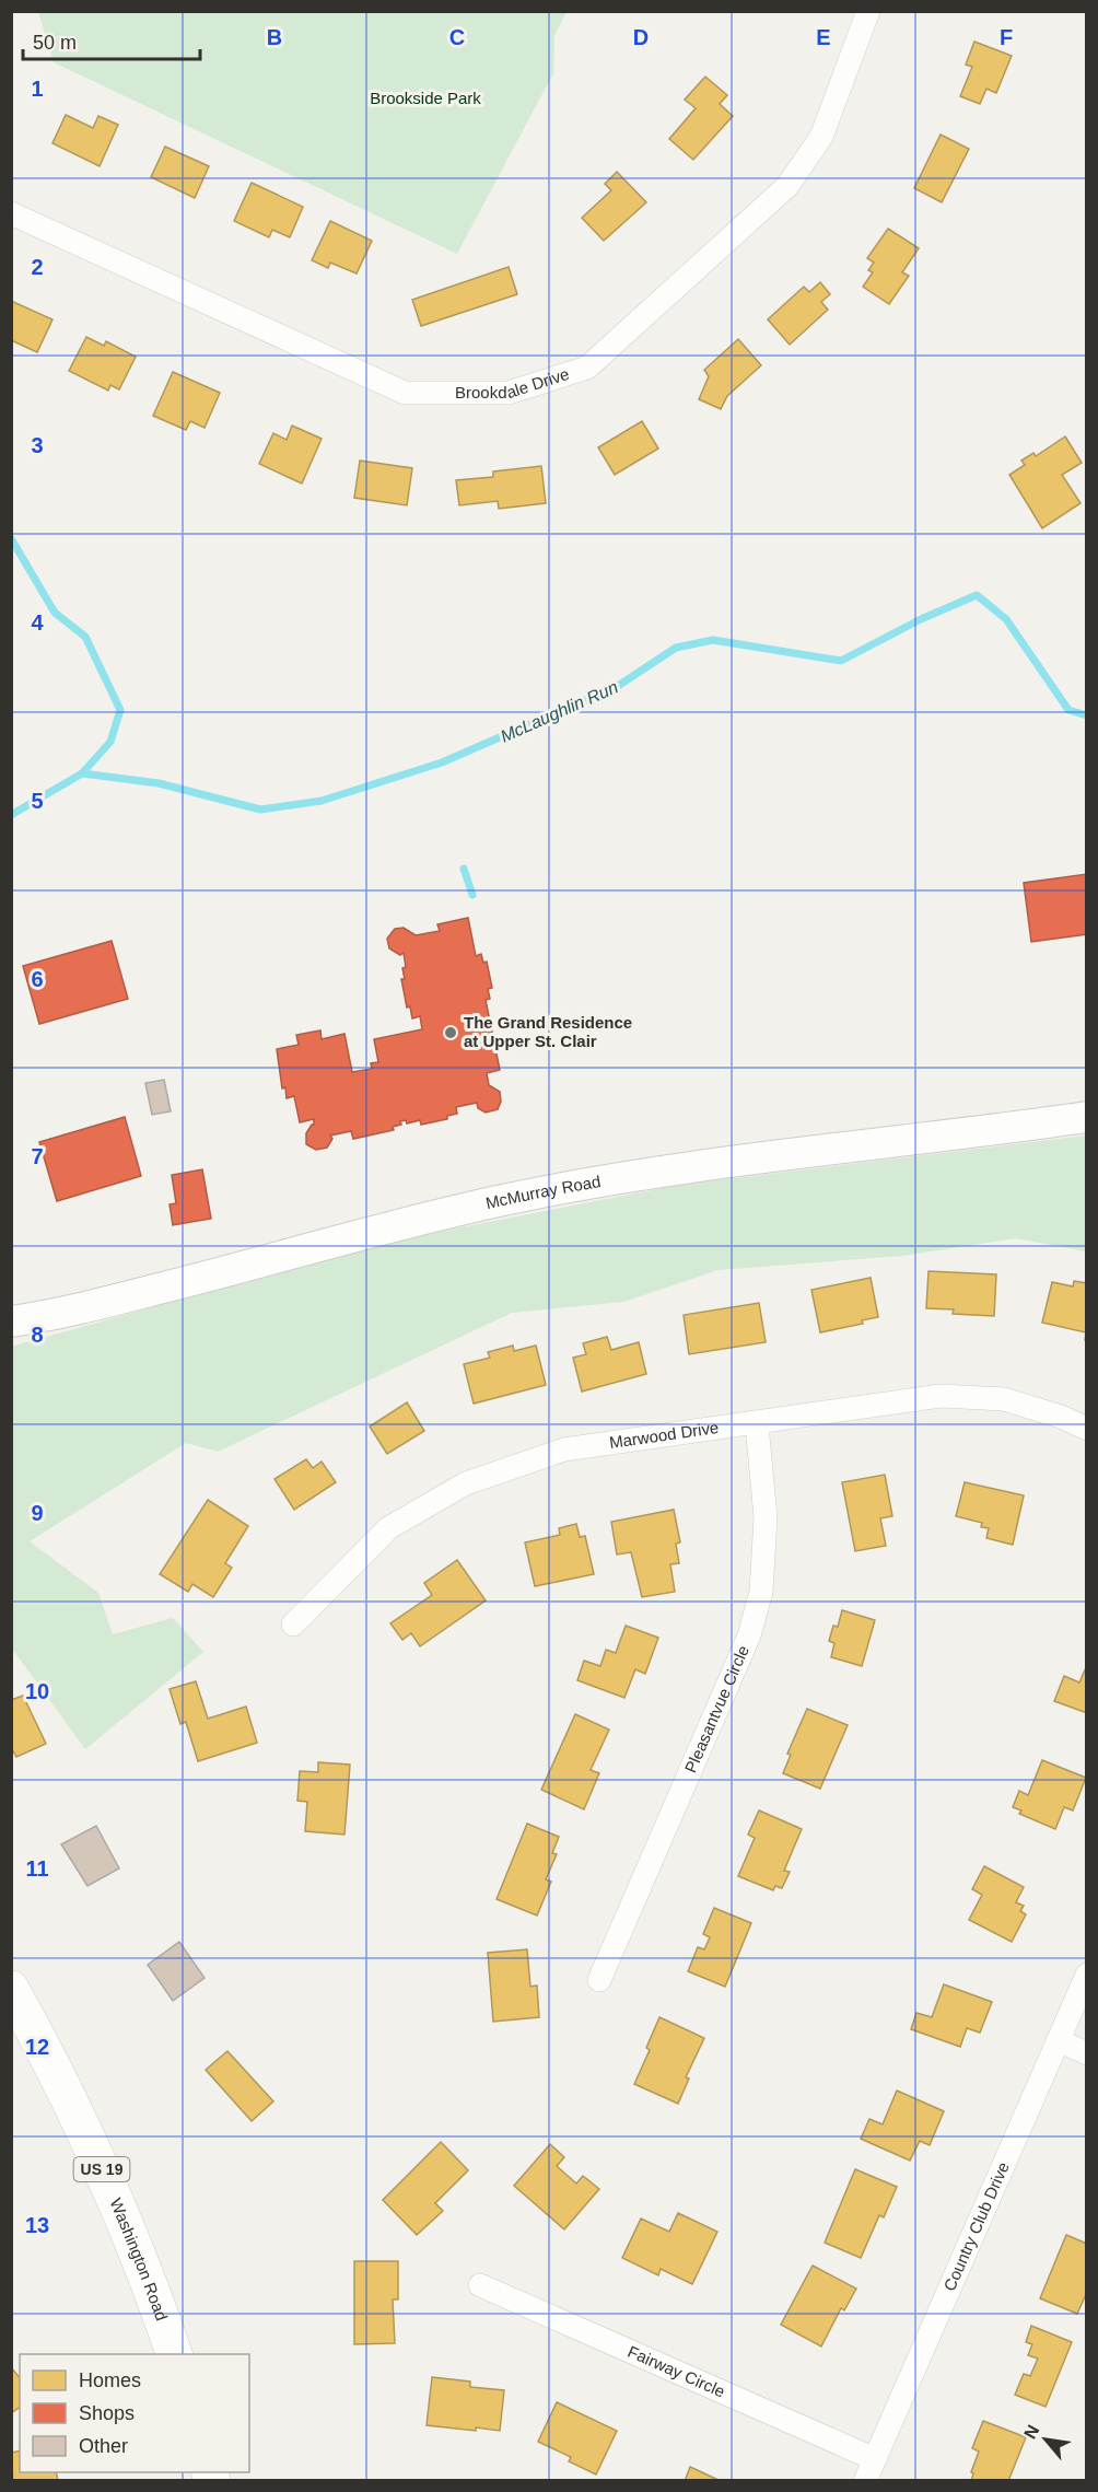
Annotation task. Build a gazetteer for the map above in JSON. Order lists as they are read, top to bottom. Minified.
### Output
{"streets":{"main road":["McMurray Road","US 19","Washington Road"],"street":["Brookdale Drive","Marwood Drive","Pleasantvue Circle","Country Club Drive","Fairway Circle"]},"crossings":[["Marwood Drive","Pleasantvue Circle"],["Country Club Drive","Fairway Circle"]],"water":["McLaughlin Run"],"parks":["Brookside Park"],"places":["The Grand Residence at Upper St. Clair"],"legend":["Homes","Shops","Other"],"scale_bar":"50 m","north":"top left","grid":{"columns":["B","C","D","E","F"],"rows":["1","2","3","4","5","6","7","8","9","10","11","12","13"]}}
